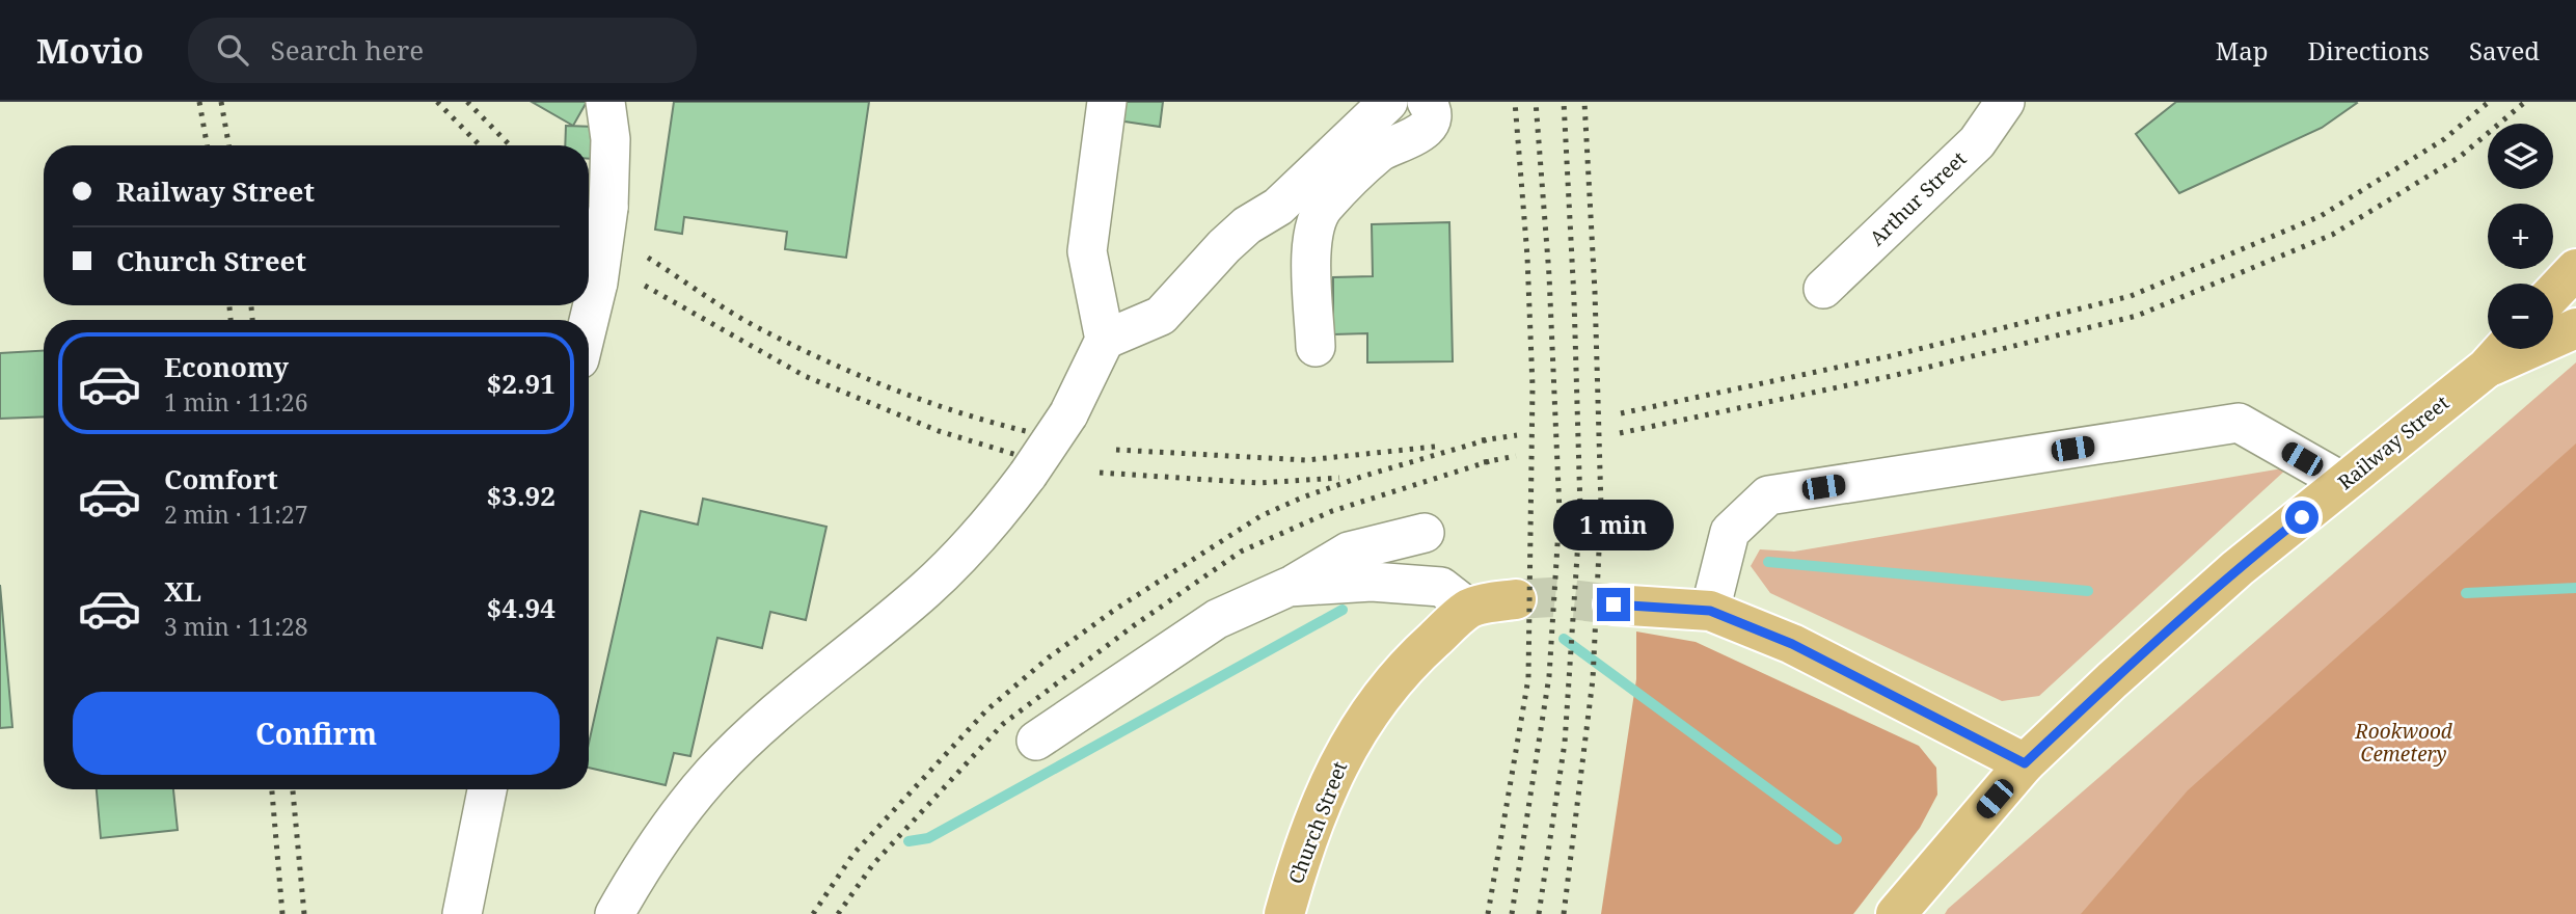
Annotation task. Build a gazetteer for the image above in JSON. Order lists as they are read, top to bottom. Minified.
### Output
{"streets":{"main road":["Railway Street","Church Street"],"street":["Arthur Street"]},"parks":["Rookwood Cemetery"],"page":{"header":"Movio","search":"Search here","nav":["Map","Directions","Saved"],"map_buttons":["+","−"],"banner":["Railway Street","Church Street"],"list":[{"name":"Economy","note":"1 min · 11:26","value":"$2.91"},{"name":"Comfort","note":"2 min · 11:27","value":"$3.92"},{"name":"XL","note":"3 min · 11:28","value":"$4.94"}],"bubble":"1 min","buttons":"Confirm"}}
